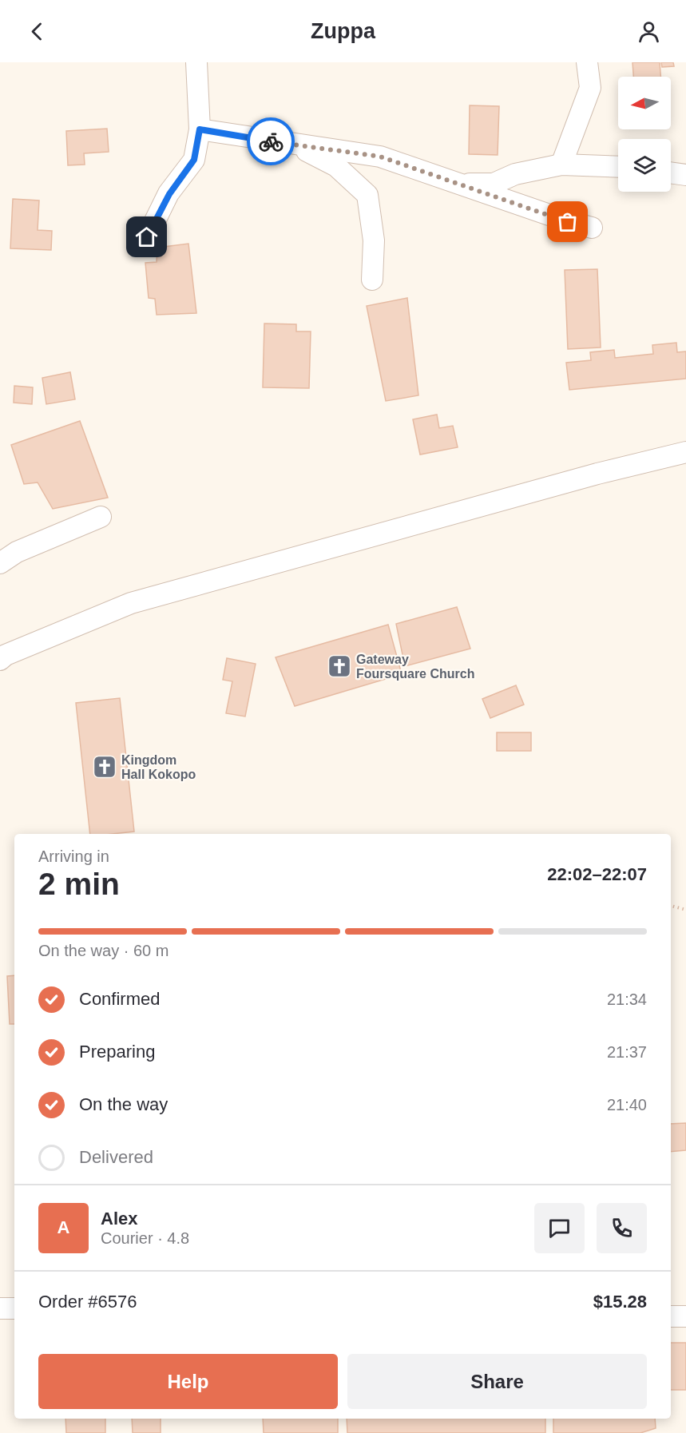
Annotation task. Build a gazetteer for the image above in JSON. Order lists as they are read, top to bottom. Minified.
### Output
{"places":{"church":["Gateway Foursquare Church","Kingdom Hall Kokopo"]},"north":"left","page":{"header":"Zuppa","heading":["2 min","Arriving in","22:02–22:07"],"panel":["Alex","Courier · 4.8","Order #6576","$15.28"],"bar":"On the way · 60 m","list":[["Confirmed","21:34"],["Preparing","21:37"],["On the way","21:40"],"Delivered"],"round":"A","buttons":["Help","Share"]}}
